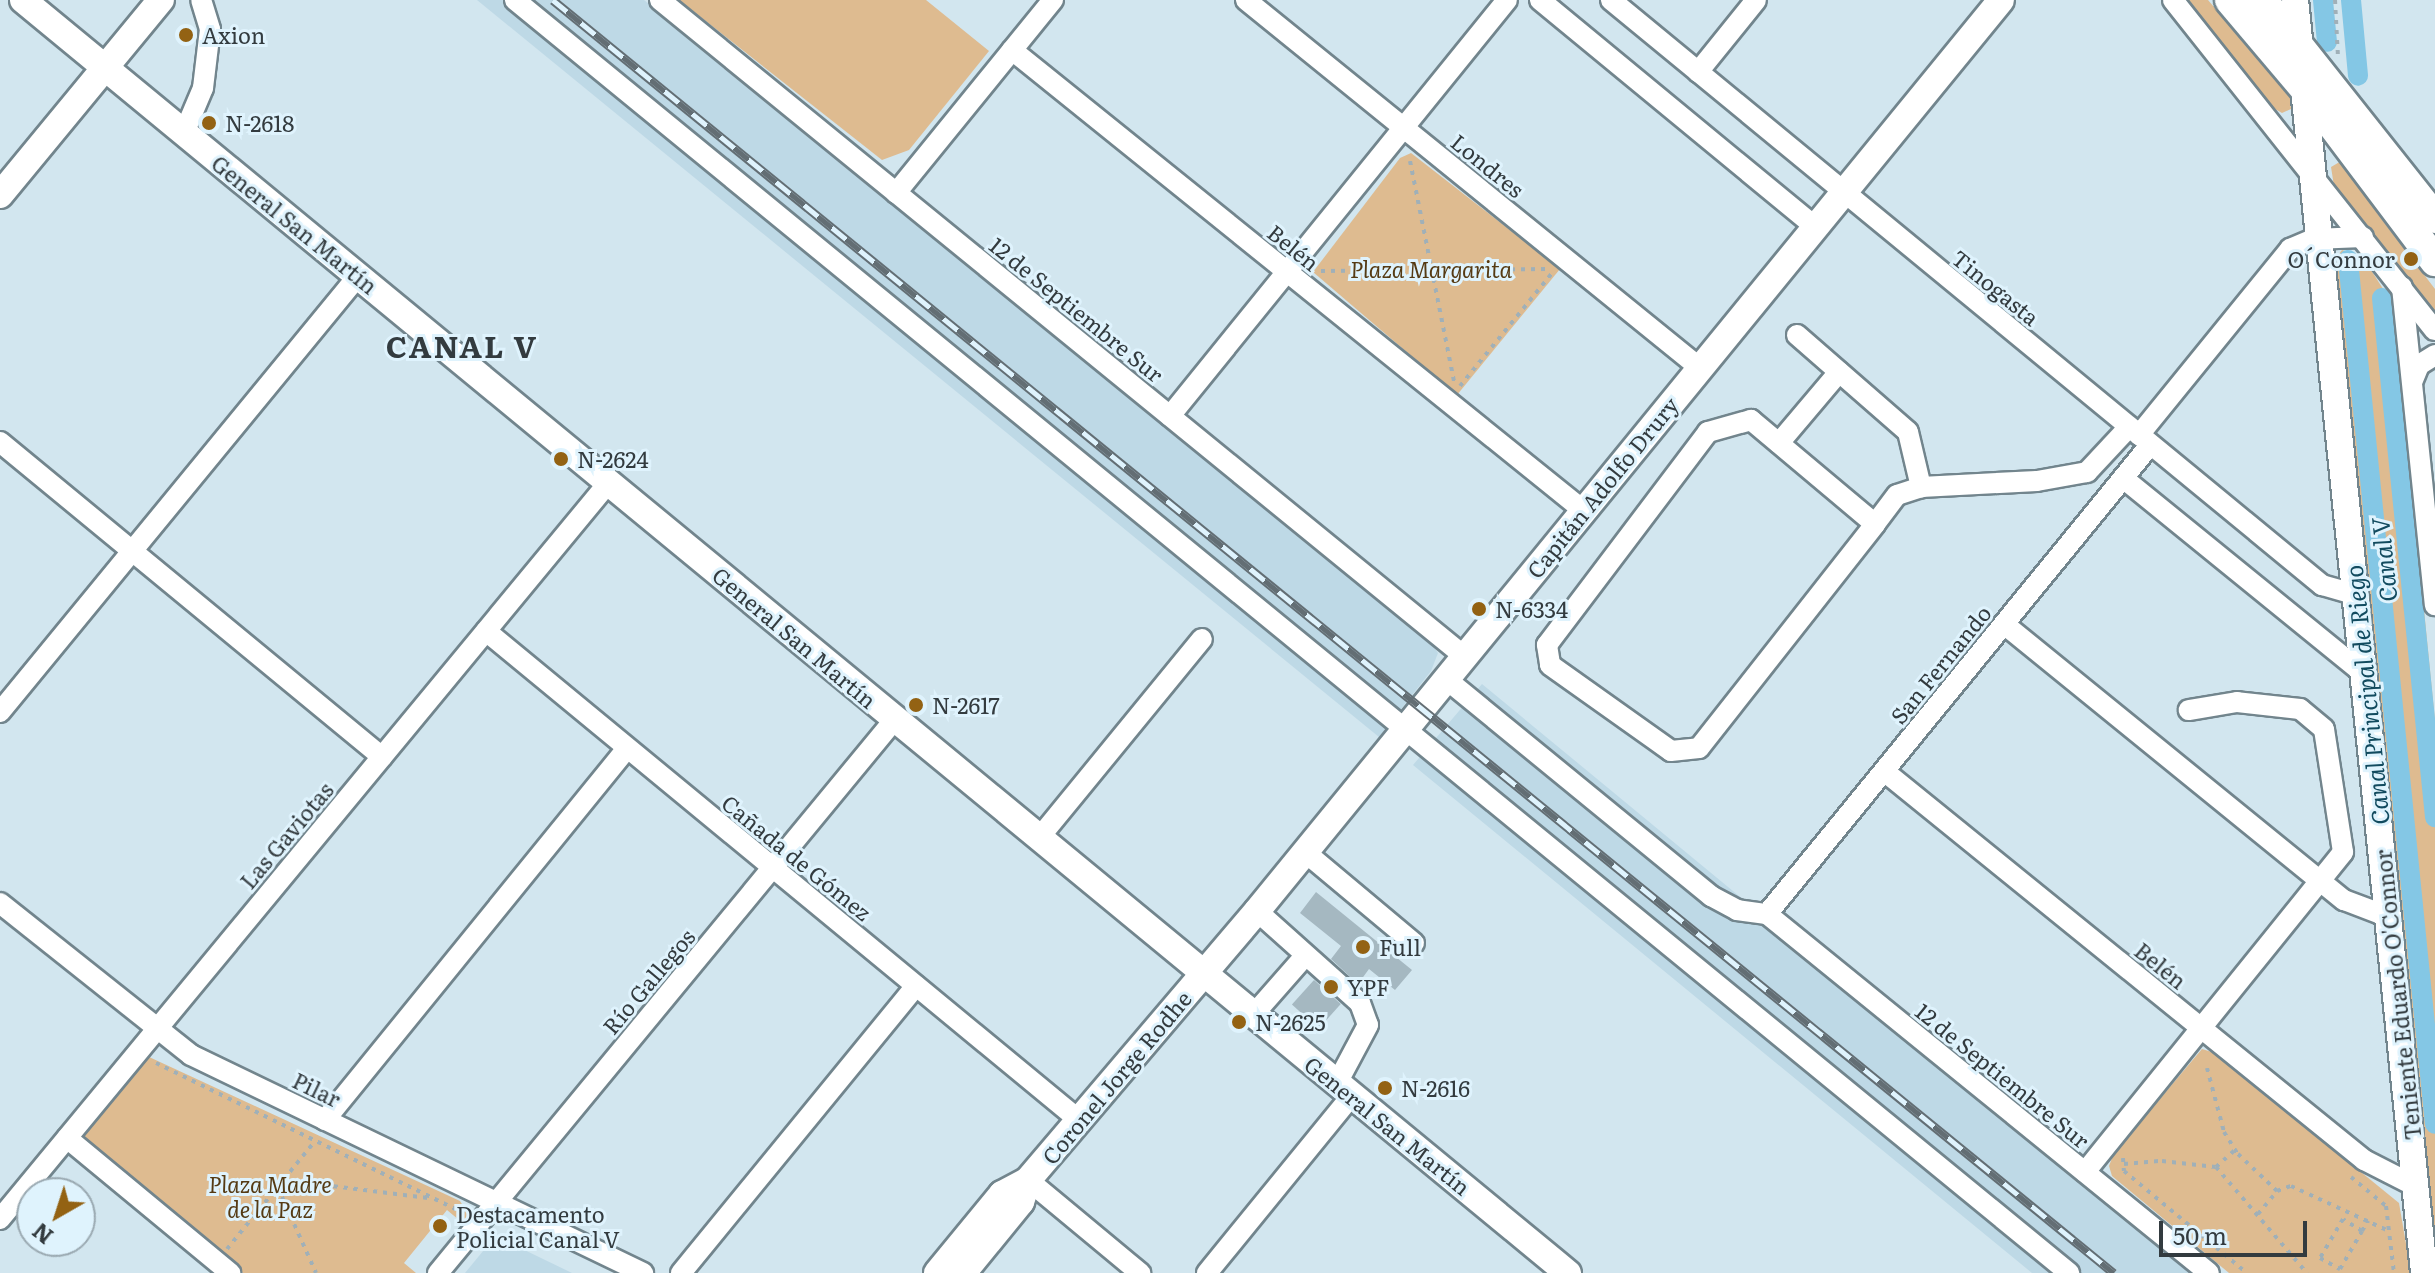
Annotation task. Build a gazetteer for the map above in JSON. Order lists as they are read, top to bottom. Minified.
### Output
{"streets":{"main road":["General San Martín","Capitán Adolfo Drury","Teniente Eduardo O'Connor","Coronel Jorge Rodhe"],"street":["Londres","Belén","Tinogasta","12 de Septiembre Sur","San Fernando","Las Gaviotas","Cañada de Gómez","Río Gallegos","Pilar"]},"crossings":[["Londres","Capitán Adolfo Drury"],["General San Martín","Capitán Adolfo Drury"],["General San Martín","Las Gaviotas"],["General San Martín","Río Gallegos"],["General San Martín","Coronel Jorge Rodhe"],["Belén","Capitán Adolfo Drury"],["Belén","San Fernando"],["Belén","Teniente Eduardo O'Connor"],["Tinogasta","Capitán Adolfo Drury"],["Tinogasta","San Fernando"],["Tinogasta","Teniente Eduardo O'Connor"],["12 de Septiembre Sur","Capitán Adolfo Drury"],["12 de Septiembre Sur","San Fernando"],["Capitán Adolfo Drury","Coronel Jorge Rodhe"],["San Fernando","Teniente Eduardo O'Connor"],["Las Gaviotas","Cañada de Gómez"],["Las Gaviotas","Pilar"],["Cañada de Gómez","Río Gallegos"],["Cañada de Gómez","Coronel Jorge Rodhe"],["Río Gallegos","Pilar"]],"districts":["CANAL V"],"water":["Canal V","Canal Principal de Riego"],"parks":["Plaza Margarita","Plaza Madre de la Paz"],"places":["Axion","N-2618","O´Connor","N-2624","N-6334","N-2617","Full","YPF","N-2625","N-2616","Destacamento Policial Canal V"],"scale_bar":"50 m","north":"bottom left"}
